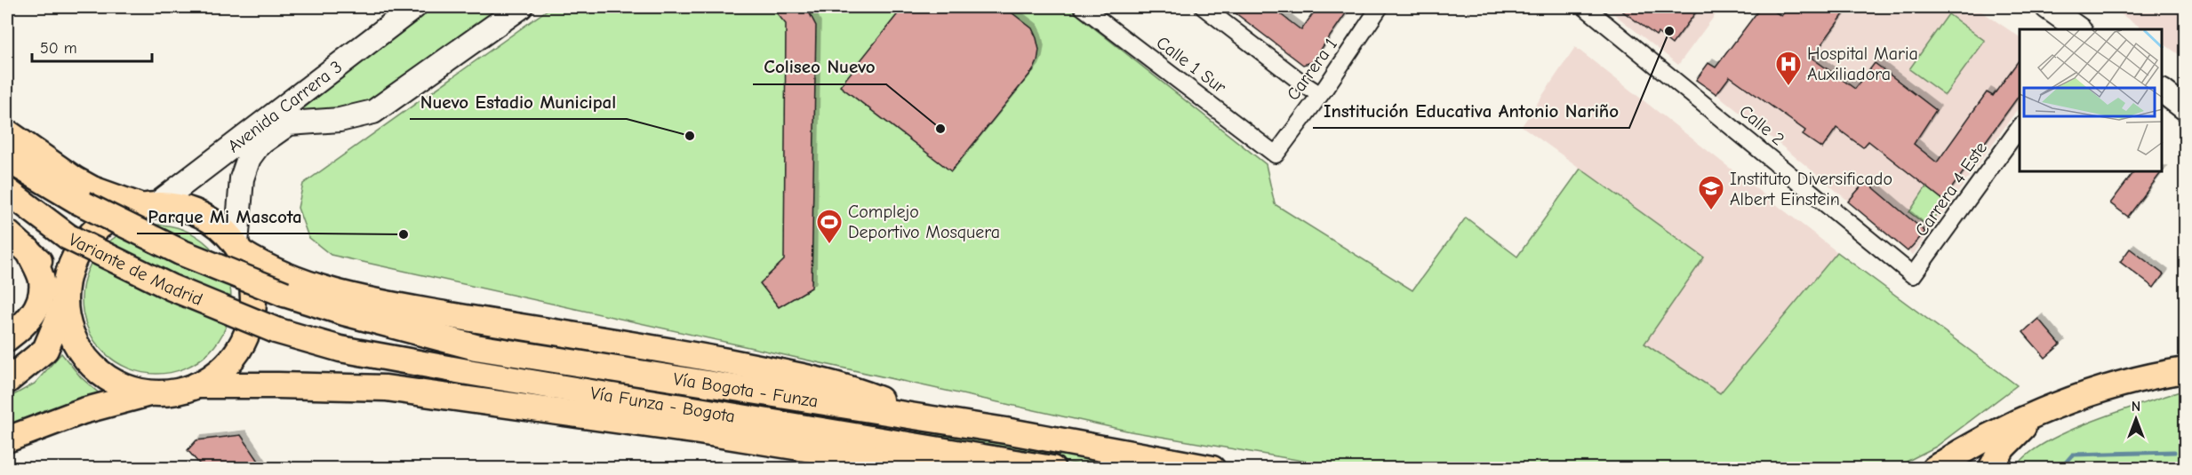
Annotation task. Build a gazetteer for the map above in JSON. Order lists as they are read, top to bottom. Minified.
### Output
{"streets":{"main road":["Avenida Carrera 3","Variante de Madrid","Vía Bogota - Funza","Vía Funza - Bogota"],"street":["Calle 1 Sur","Carrera 1","Calle 2","Carrera 4 Este"]},"crossings":[["Calle 1 Sur","Carrera 1"],["Calle 2","Carrera 4 Este"],["Variante de Madrid","Vía Bogota - Funza"],["Variante de Madrid","Vía Funza - Bogota"]],"places":{"other":["Institución Educativa Antonio Nariño","Coliseo Nuevo","Nuevo Estadio Municipal","Parque Mi Mascota"],"hospital":["Hospital Maria Auxiliadora"],"school or university":["Instituto Diversificado Albert Einstein"],"sports":["Complejo Deportivo Mosquera"]},"scale_bar":"50 m","north":"top"}
